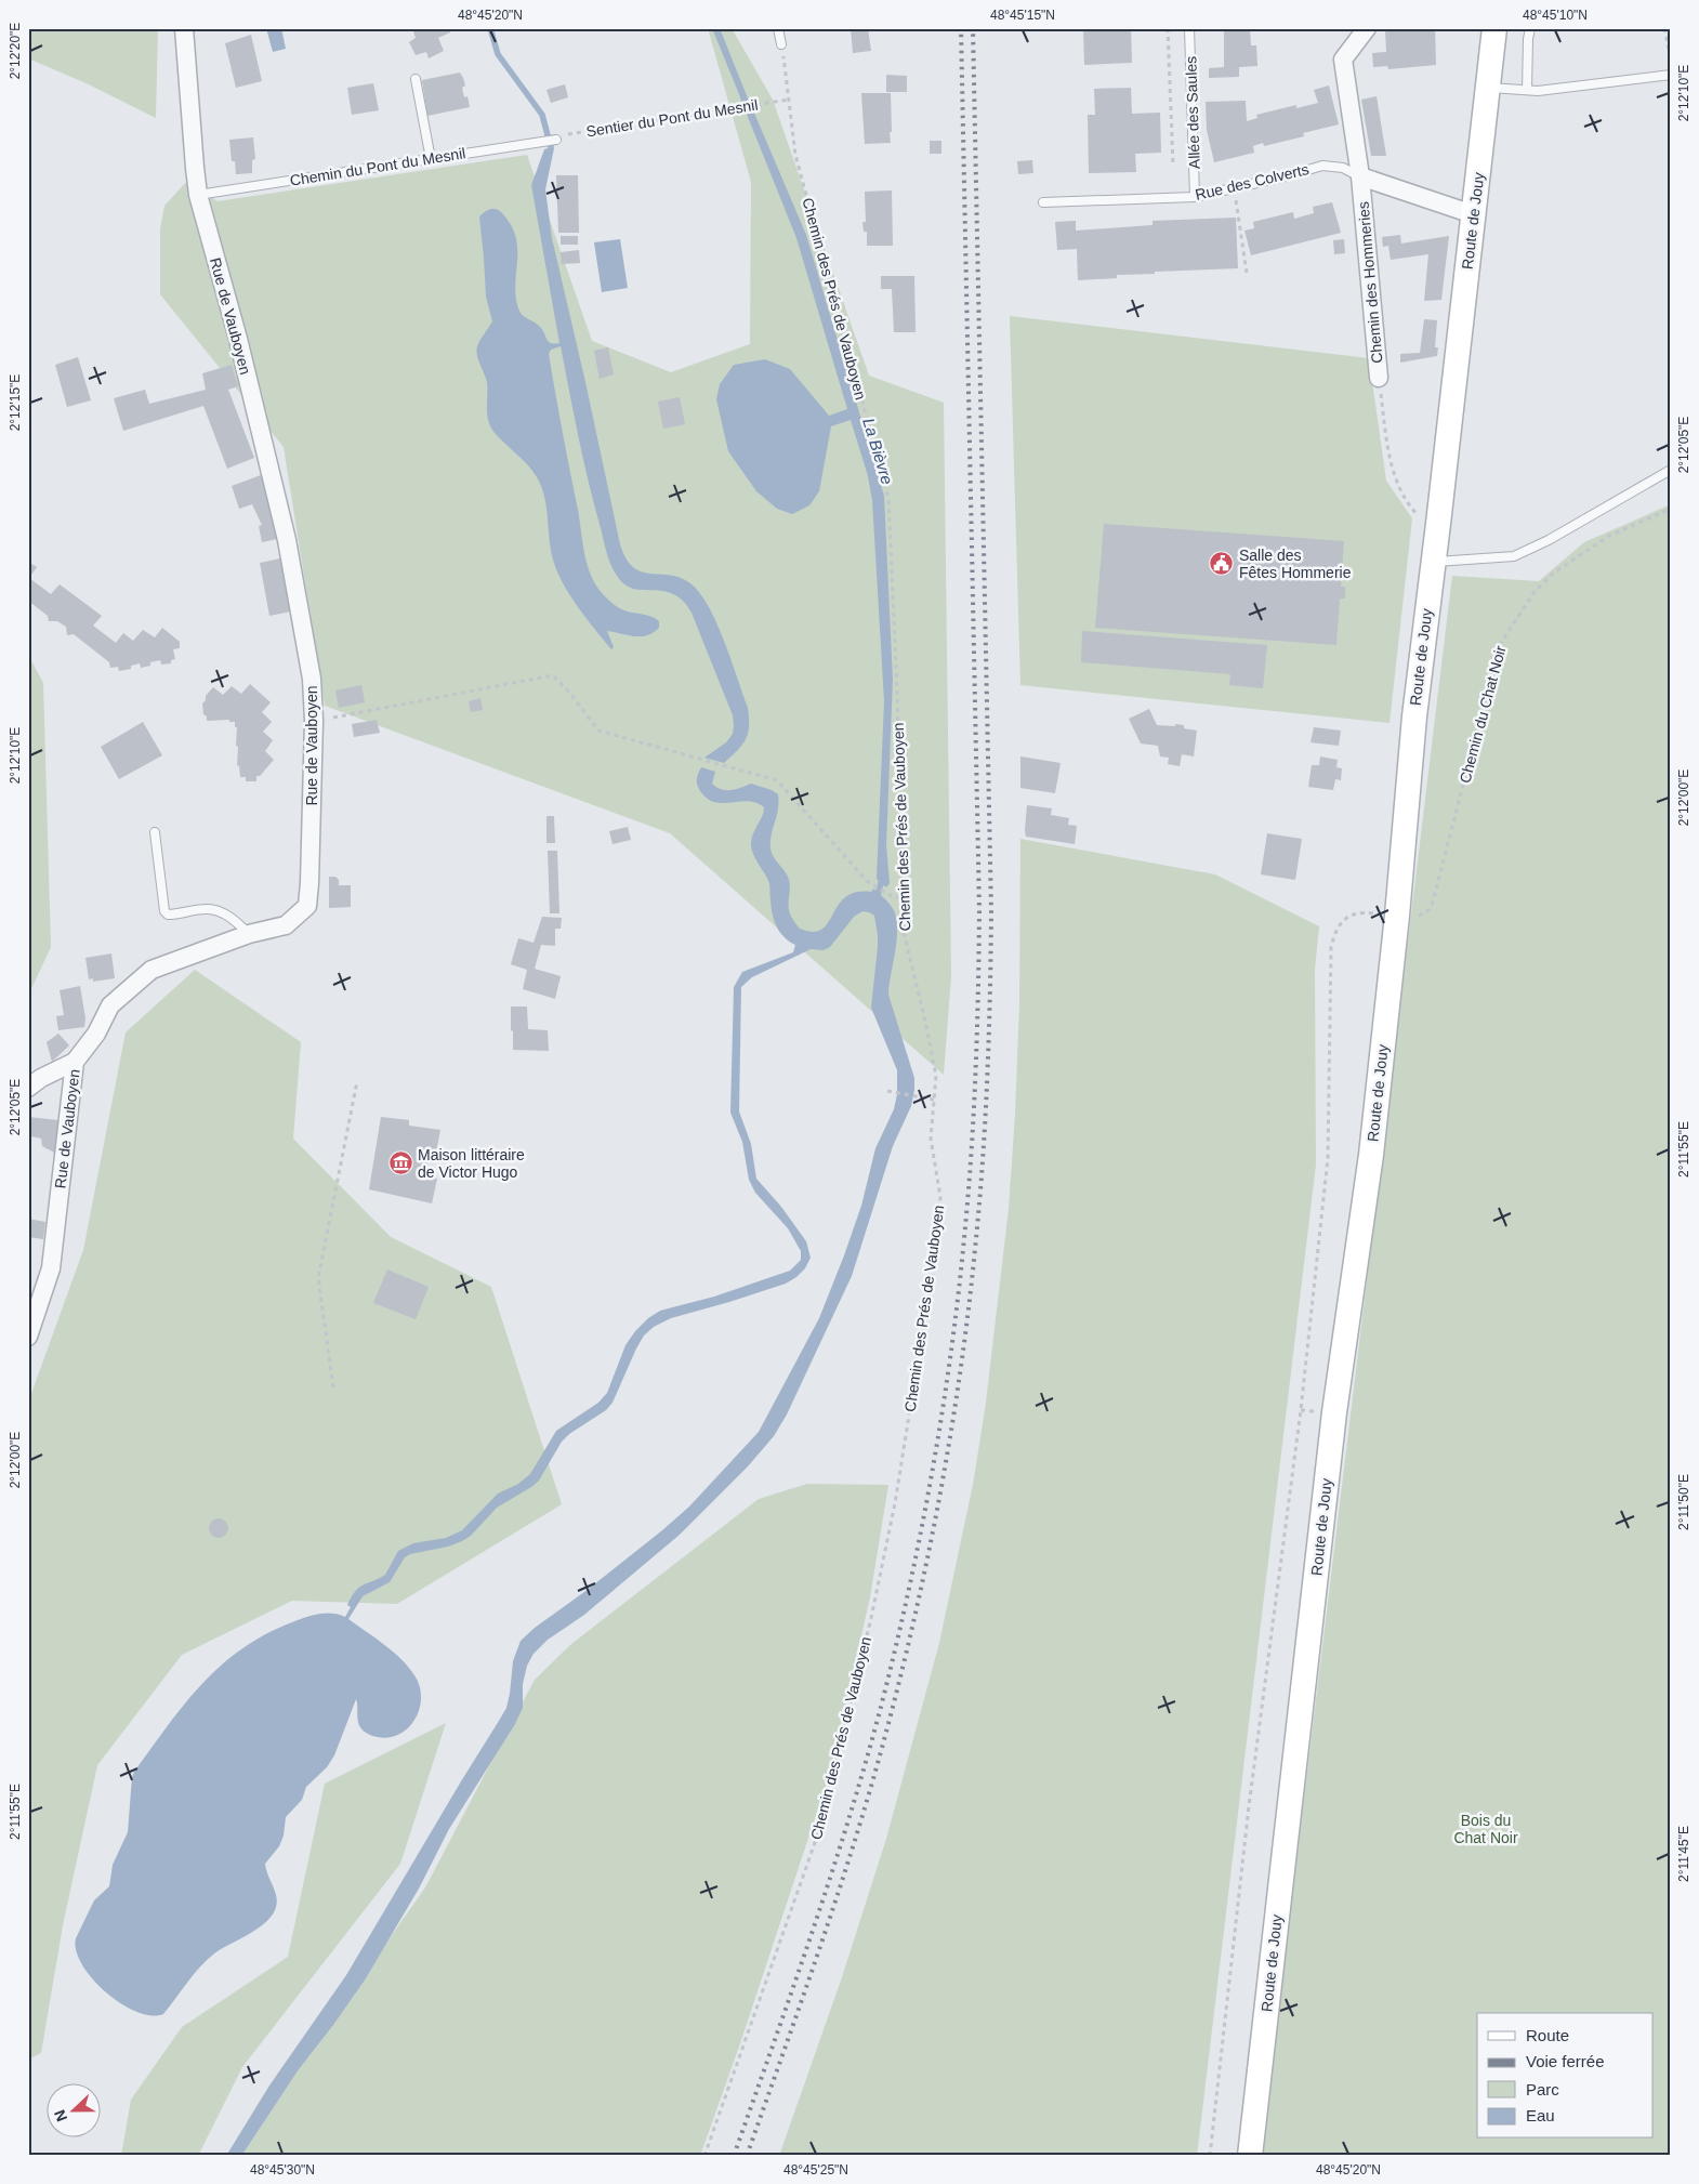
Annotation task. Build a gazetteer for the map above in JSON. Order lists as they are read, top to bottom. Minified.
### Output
{"streets":{"main road":["Route de Jouy"],"street":["Chemin des Hommeries","Rue de Vauboyen"],"lane":["Allée des Saules","Chemin du Pont du Mesnil","Rue des Colverts"],"path":["Sentier du Pont du Mesnil","Chemin des Prés de Vauboyen","Chemin du Chat Noir"]},"crossings":[["Allée des Saules","Rue des Colverts"],["Sentier du Pont du Mesnil","Chemin du Pont du Mesnil"],["Sentier du Pont du Mesnil","Chemin des Prés de Vauboyen"],["Chemin du Pont du Mesnil","Rue de Vauboyen"],["Rue des Colverts","Chemin des Hommeries"],["Route de Jouy","Chemin des Hommeries"]],"water":["La Bièvre"],"parks":["Bois du Chat Noir"],"places":{"public building":["Salle des Fêtes Hommerie"],"museum":["Maison littéraire de Victor Hugo"]},"legend":["Route","Voie ferrée","Parc","Eau"],"north":"left","coordinates":["48°45'20\"N","48°45'15\"N","48°45'10\"N","2°12'20\"E","2°12'10\"E","2°12'15\"E","2°12'05\"E","2°12'00\"E","2°11'55\"E","2°11'50\"E","2°11'45\"E","48°45'30\"N","48°45'25\"N"]}
